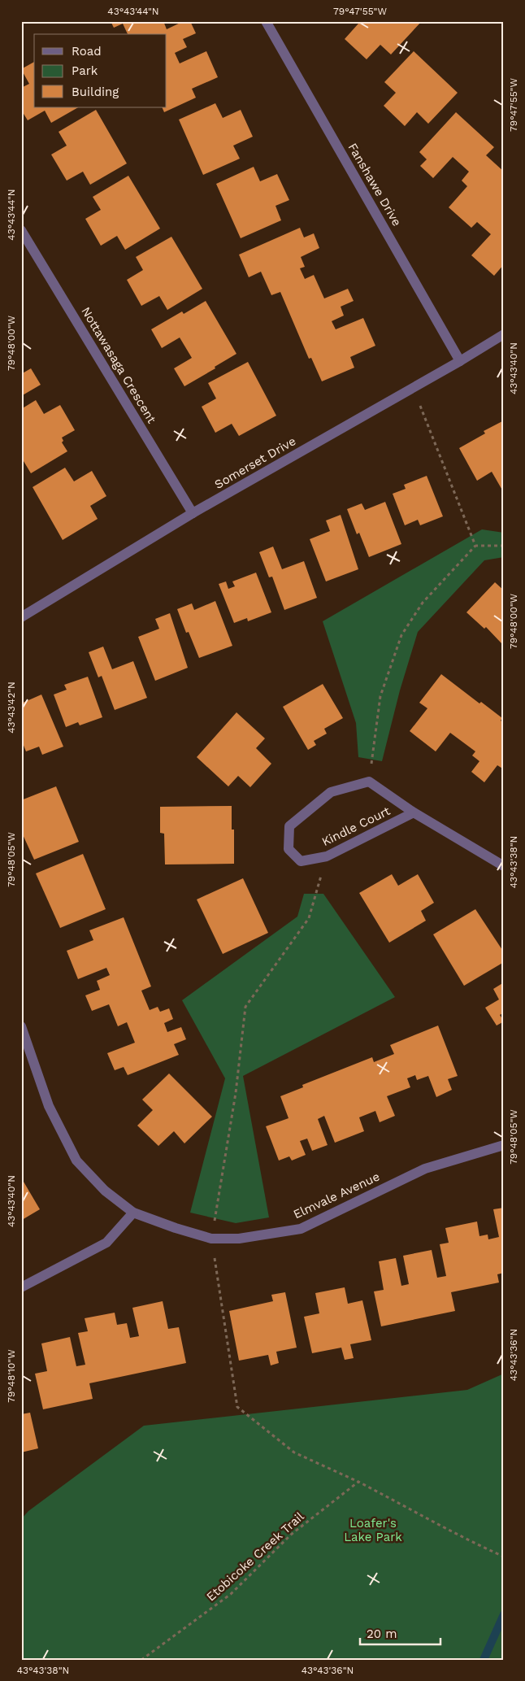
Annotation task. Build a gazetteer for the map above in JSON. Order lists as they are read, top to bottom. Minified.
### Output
{"streets":{"street":["Fanshawe Drive","Nottawasaga Crescent","Somerset Drive","Kindle Court","Elmvale Avenue"],"path":["Etobicoke Creek Trail"]},"crossings":[["Fanshawe Drive","Somerset Drive"],["Nottawasaga Crescent","Somerset Drive"]],"parks":["Loafer's Lake Park"],"legend":["Road","Park","Building"],"scale_bar":"20 m","coordinates":["43°43'44\"N","79°47'55\"W","79°48'00\"W","43°43'40\"N","43°43'42\"N","79°48'05\"W","43°43'38\"N","43°43'36\"N","79°48'10\"W"]}
